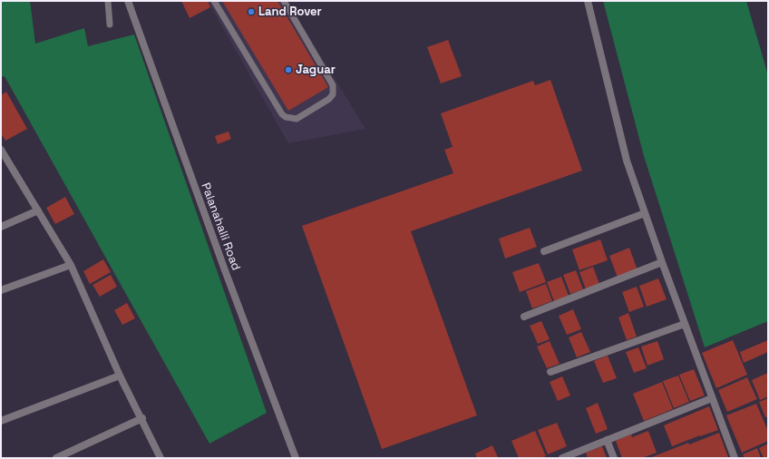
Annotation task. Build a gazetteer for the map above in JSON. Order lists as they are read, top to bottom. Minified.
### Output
{"streets":{"street":["Palanahalli Road"]},"places":["Land Rover","Jaguar"]}
